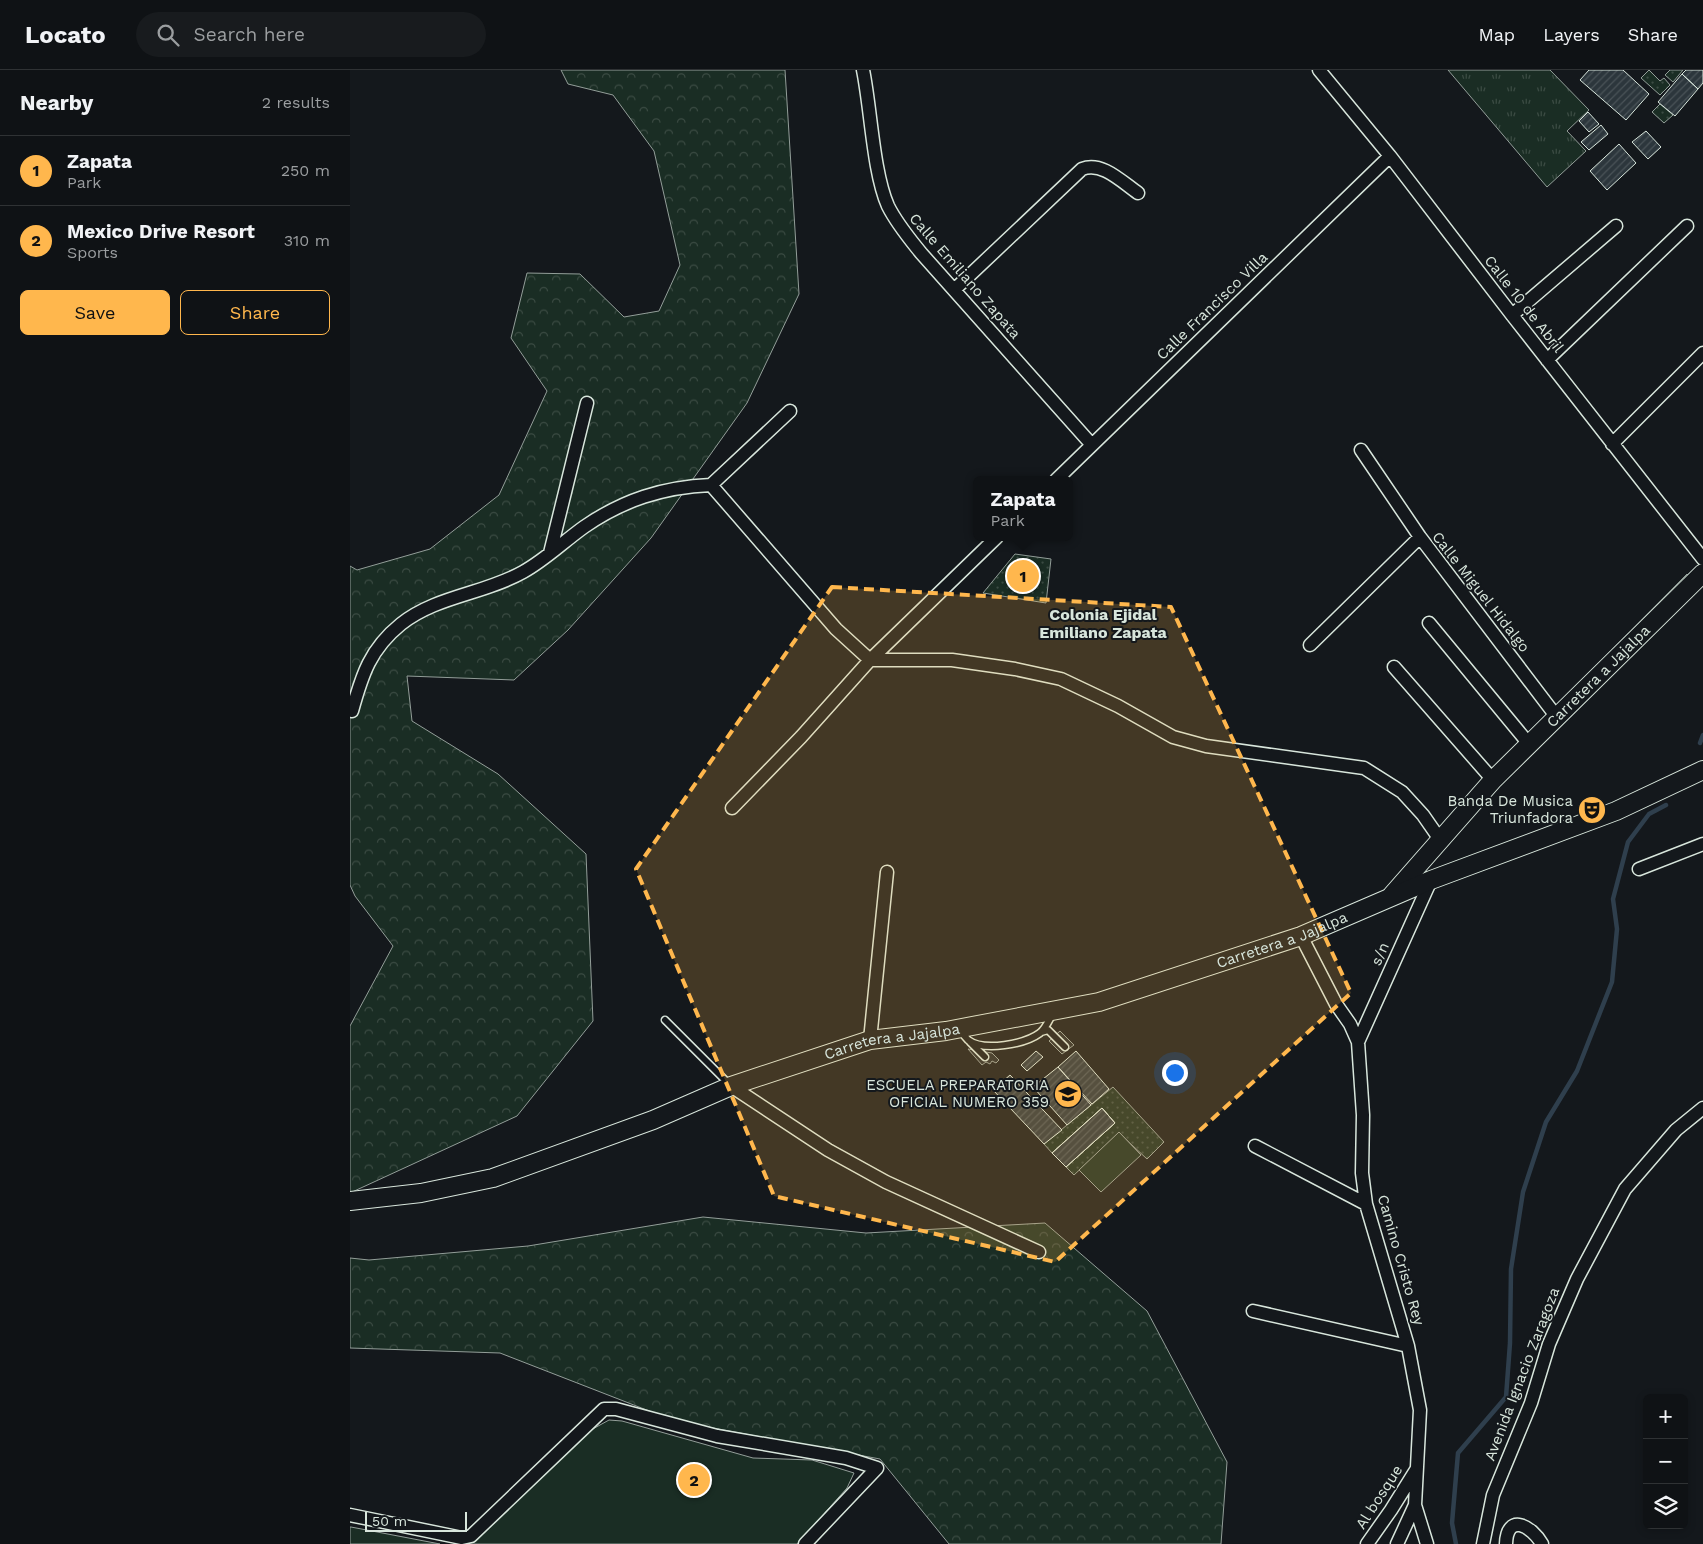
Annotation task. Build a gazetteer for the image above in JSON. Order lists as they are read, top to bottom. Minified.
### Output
{"streets":{"street":["Calle Emiliano Zapata","Calle 10 de Abril","Calle Francisco Villa","Calle Miguel Hidalgo","Carretera a Jajalpa","s/n","Camino Cristo Rey","Avenida Ignacio Zaragoza","Al bosque"]},"crossings":[["Calle Emiliano Zapata","Calle Francisco Villa"],["Calle 10 de Abril","Calle Francisco Villa"],["Calle Miguel Hidalgo","Carretera a Jajalpa"],["Carretera a Jajalpa","Camino Cristo Rey"],["s/n","Camino Cristo Rey"],["Camino Cristo Rey","Al bosque"]],"districts":["Colonia Ejidal Emiliano Zapata"],"places":{"theatre":["Banda De Musica Triunfadora"],"school or university":["ESCUELA PREPARATORIA OFICIAL NUMERO 359"]},"scale_bar":"50 m","page":{"header":"Locato","search":"Search here","nav":["Map","Layers","Share"],"heading":["Nearby","2 results"],"list":[{"mark":"1","name":"Zapata","note":"Park","value":"250 m"},{"mark":"2","name":"Mexico Drive Resort","note":"Sports","value":"310 m"}],"buttons":["Save","Share"],"popup":["Zapata","Park"],"pins":["1","2"],"map_buttons":["+","−"],"scale":"50 m"}}
